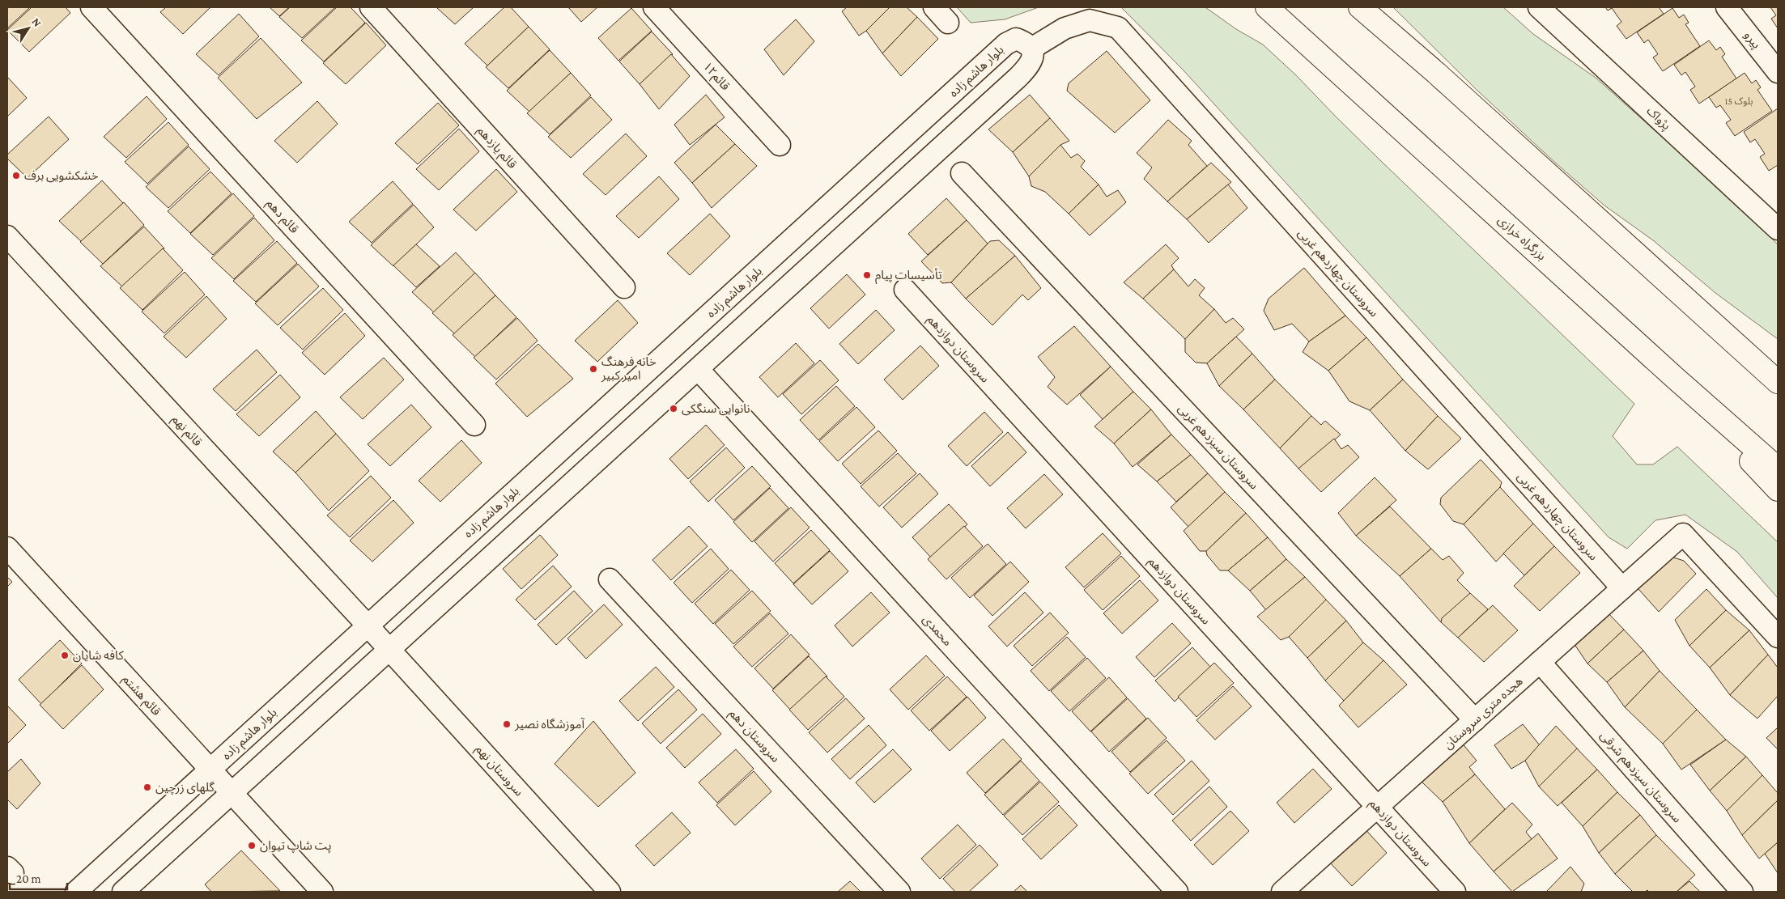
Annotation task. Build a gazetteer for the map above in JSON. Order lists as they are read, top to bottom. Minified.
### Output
{"streets":{"highway":["بزرگراه خرازی"],"street":["پیرو","بلوار هاشم زاده","قائم۱۲","پژواک","قائم یازدهم","قائم دهم","سروستان چهاردهم غربی","سروستان دوازدهم","قائم نهم","سروستان سیزدهم غربی","محمدی","قائم هشتم","هجده متری سروستان","سروستان دهم","سروستان نهم","سروستان سیزدهم شرقی"]},"crossings":[["بلوار هاشم زاده","سروستان چهاردهم غربی"],["بلوار هاشم زاده","قائم نهم"],["بلوار هاشم زاده","قائم هشتم"],["سروستان چهاردهم غربی","هجده متری سروستان"],["سروستان دوازدهم","هجده متری سروستان"],["قائم نهم","سروستان نهم"],["سروستان سیزدهم غربی","هجده متری سروستان"],["هجده متری سروستان","سروستان سیزدهم شرقی"]],"places":["خشکشویی برف","تأسیسات پیام","خانه فرهنگ امیر کبیر","نانوایی سنگکی","كافه شايان","آموزشگاه نصیر","گلهای زرچین","پت شاپ تیوان"],"house_numbers":["بلوک 15"],"scale_bar":"20 m","north":"top right"}
